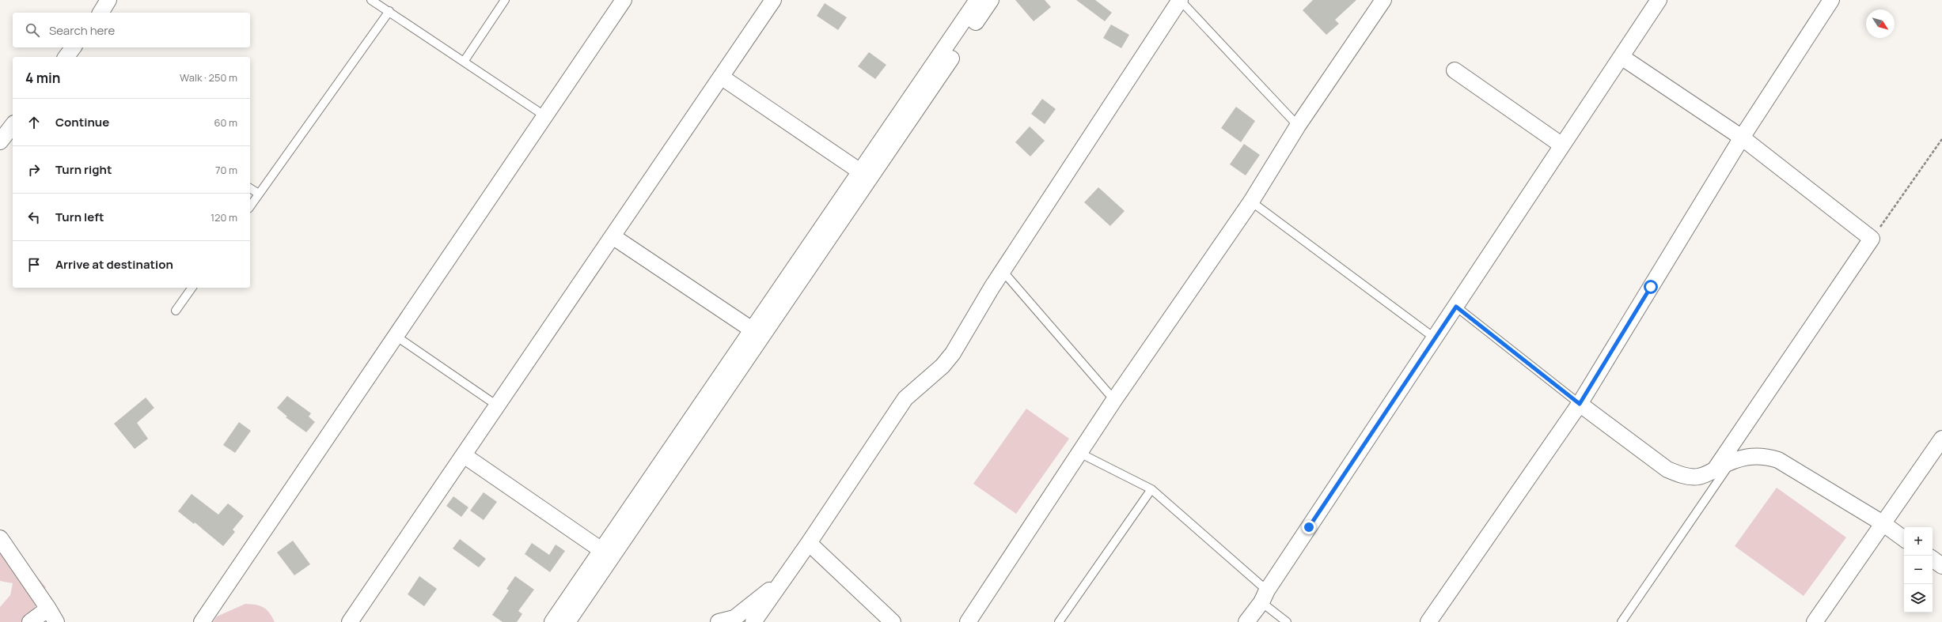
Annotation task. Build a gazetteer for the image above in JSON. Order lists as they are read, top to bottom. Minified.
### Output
{"north":"bottom right","page":{"search":"Search here","heading":["4 min","Walk · 250 m"],"list":[["Continue","60 m"],["Turn right","70 m"],["Turn left","120 m"],"Arrive at destination"],"map_buttons":["+","−"]}}
